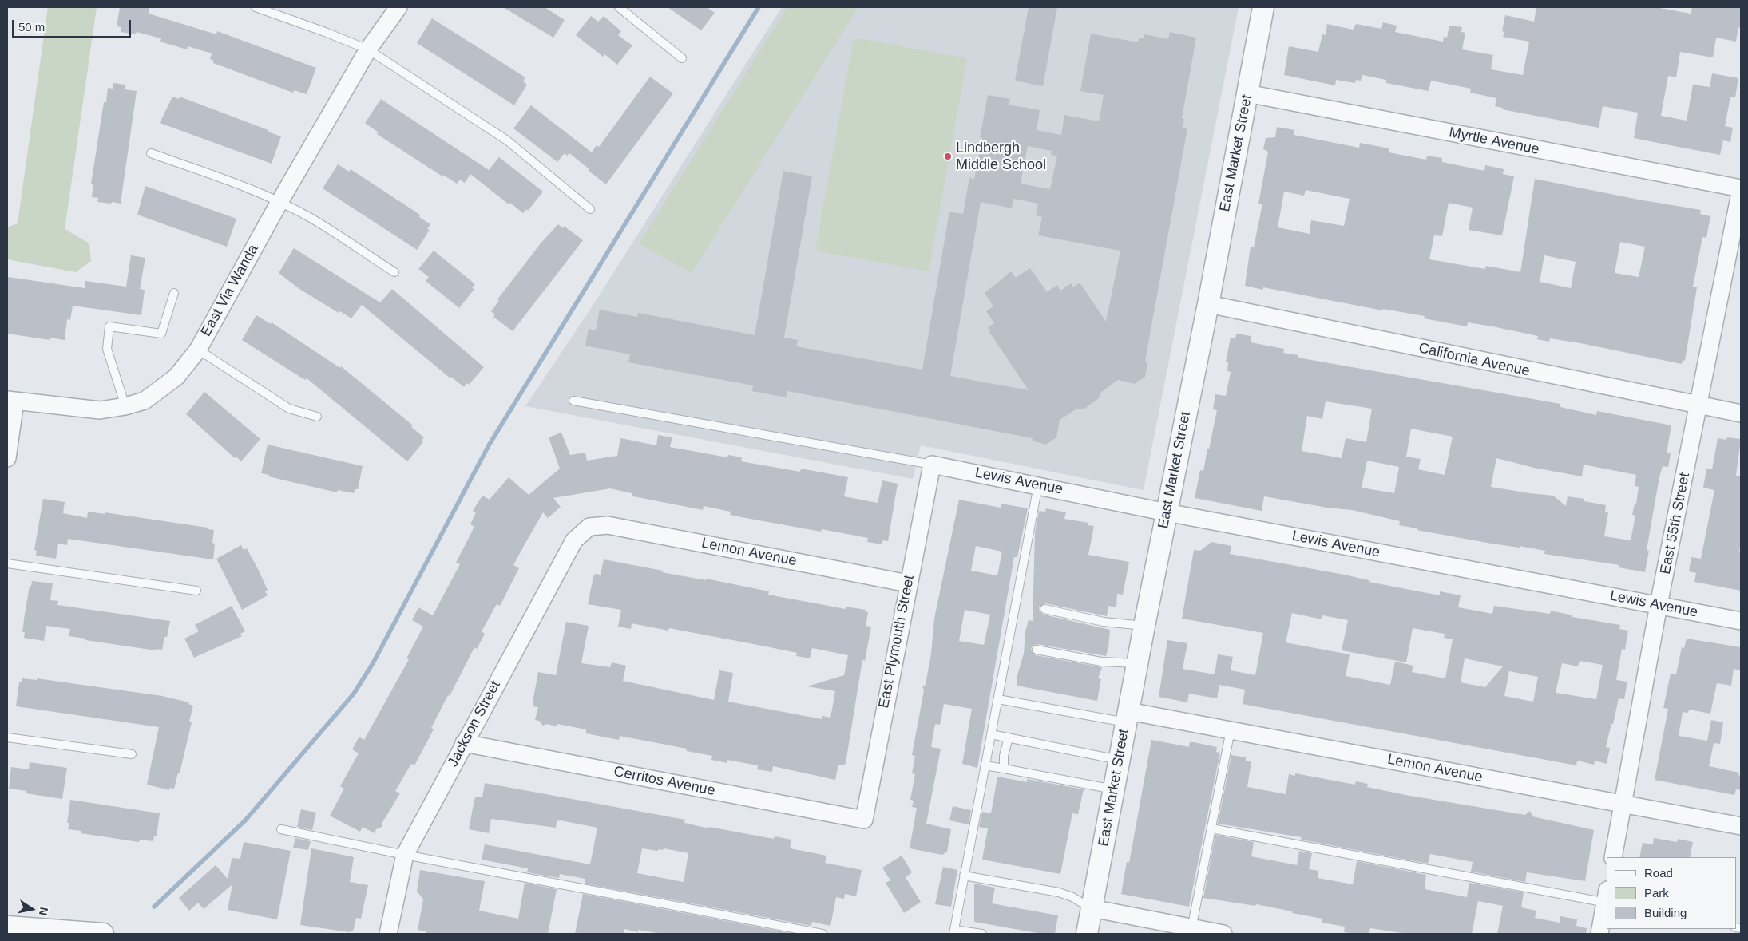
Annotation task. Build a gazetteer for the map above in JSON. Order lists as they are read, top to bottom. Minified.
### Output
{"streets":{"street":["Myrtle Avenue","East Market Street","East Via Wanda","California Avenue","Lewis Avenue","East 55th Street","Lemon Avenue","East Plymouth Street","Jackson Street","Cerritos Avenue"]},"crossings":[["Myrtle Avenue","East Market Street"],["Myrtle Avenue","East 55th Street"],["East Market Street","California Avenue"],["East Market Street","Lewis Avenue"],["East Market Street","Lemon Avenue"],["California Avenue","East 55th Street"],["Lewis Avenue","East 55th Street"],["Lewis Avenue","East Plymouth Street"],["East 55th Street","Lemon Avenue"],["Lemon Avenue","East Plymouth Street"],["Lemon Avenue","Jackson Street"],["East Plymouth Street","Cerritos Avenue"],["Jackson Street","Cerritos Avenue"]],"places":["Lindbergh Middle School"],"legend":["Road","Park","Building"],"scale_bar":"50 m","north":"right"}
